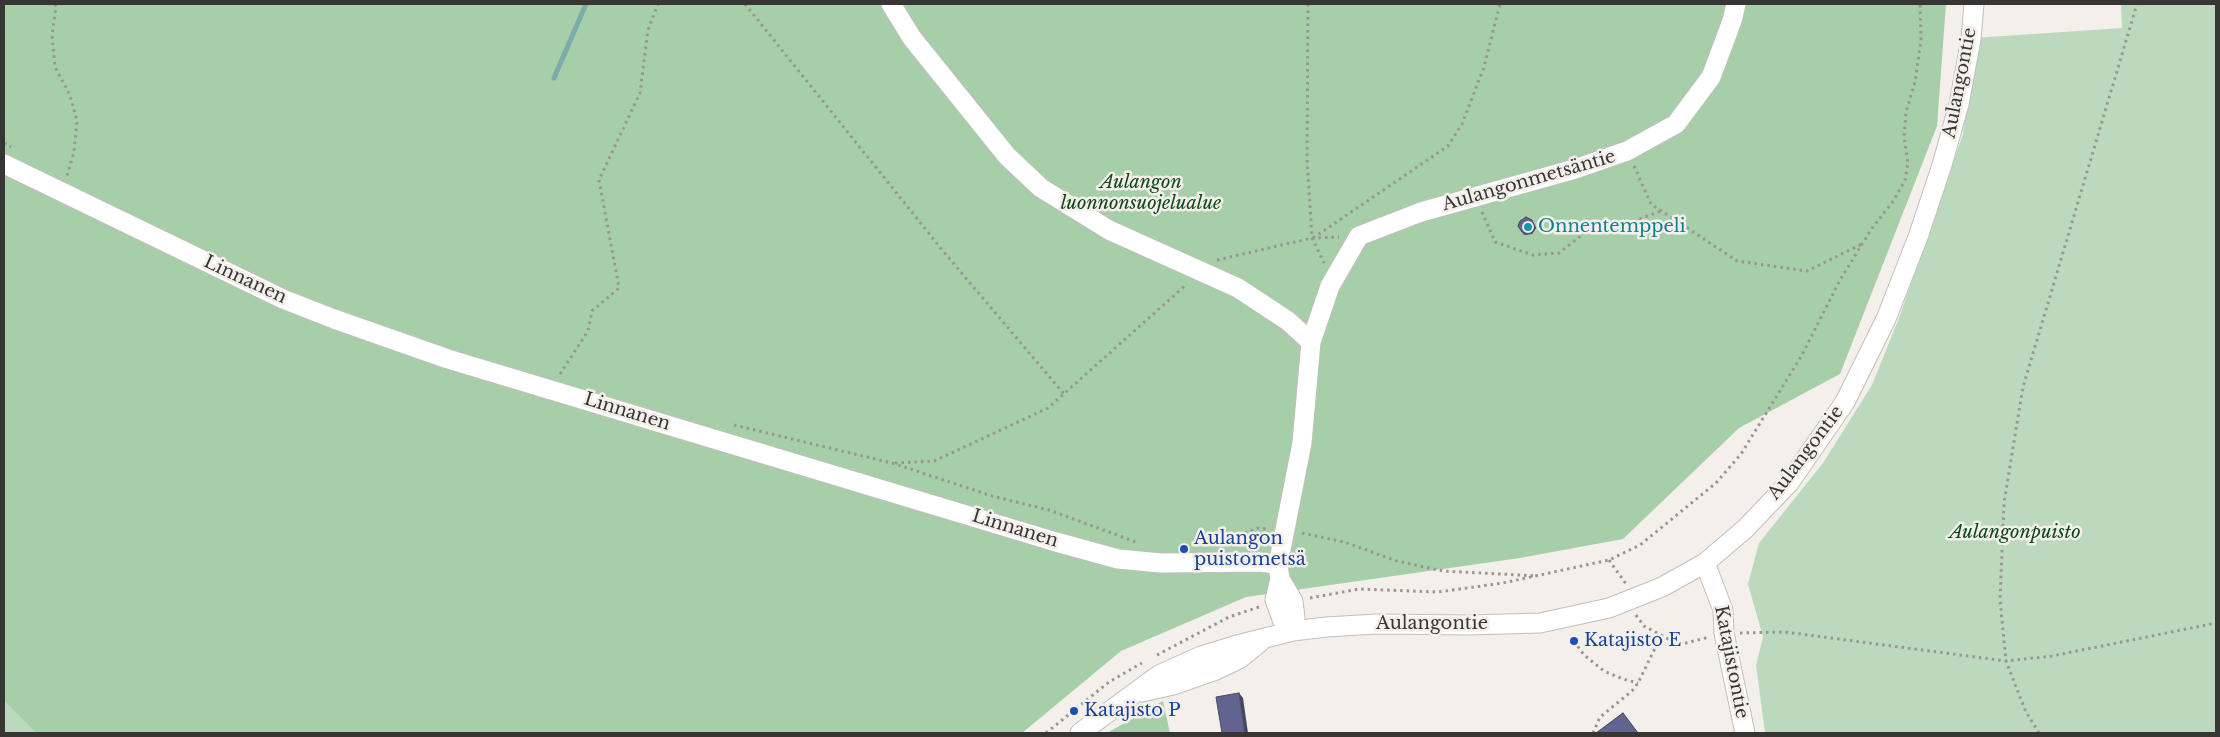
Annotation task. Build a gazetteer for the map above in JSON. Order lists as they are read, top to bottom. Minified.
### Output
{"streets":{"street":["Aulangontie","Aulangonmetsäntie","Linnanen","Katajistontie"]},"crossings":[["Aulangontie","Aulangonmetsäntie"],["Aulangontie","Katajistontie"],["Aulangonmetsäntie","Linnanen"]],"parks":["Aulangon luonnonsuojelualue","Aulangonpuisto"],"places":["Onnentemppeli","Aulangon puistometsä","Katajisto E","Katajisto P"]}
